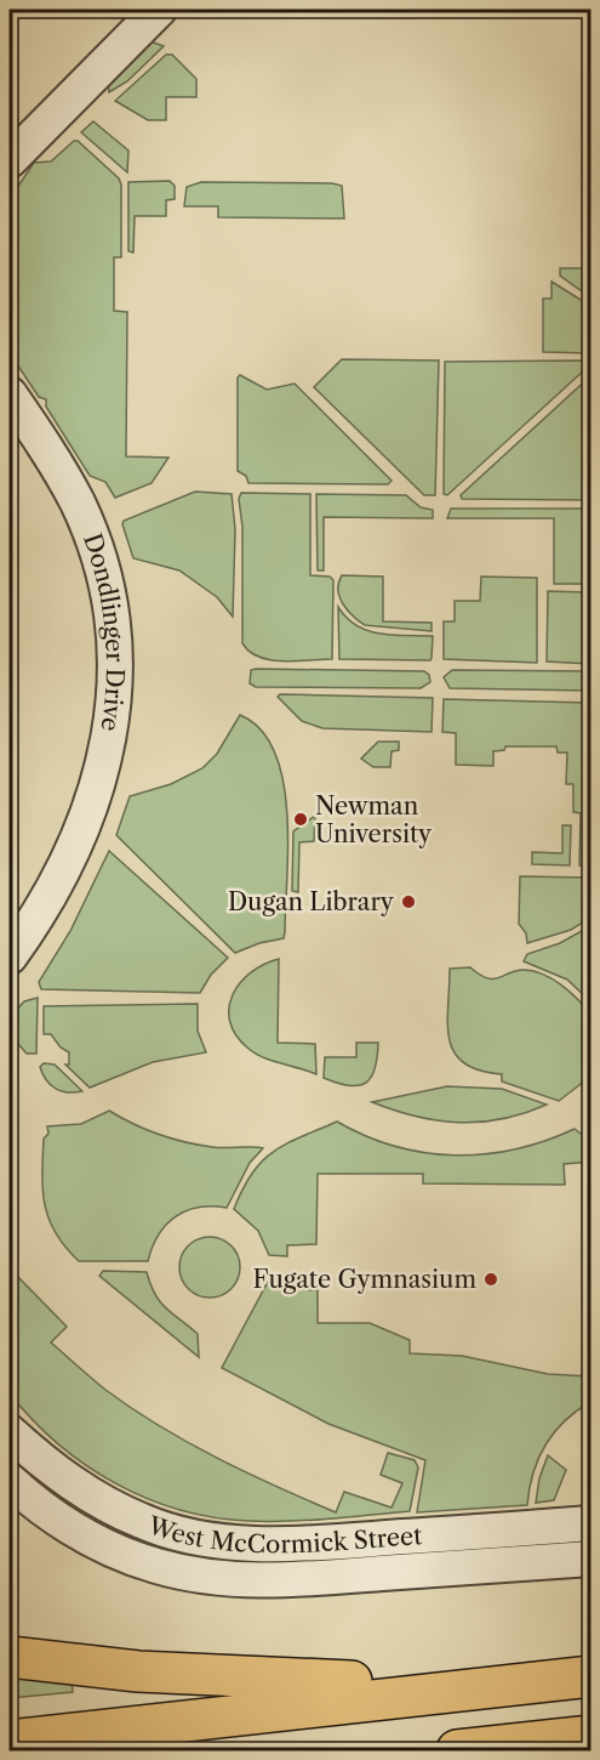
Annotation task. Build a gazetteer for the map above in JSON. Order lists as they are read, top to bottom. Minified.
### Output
{"streets":{"street":["Dondlinger Drive","West McCormick Street"]},"places":["Newman University","Dugan Library","Fugate Gymnasium"]}
